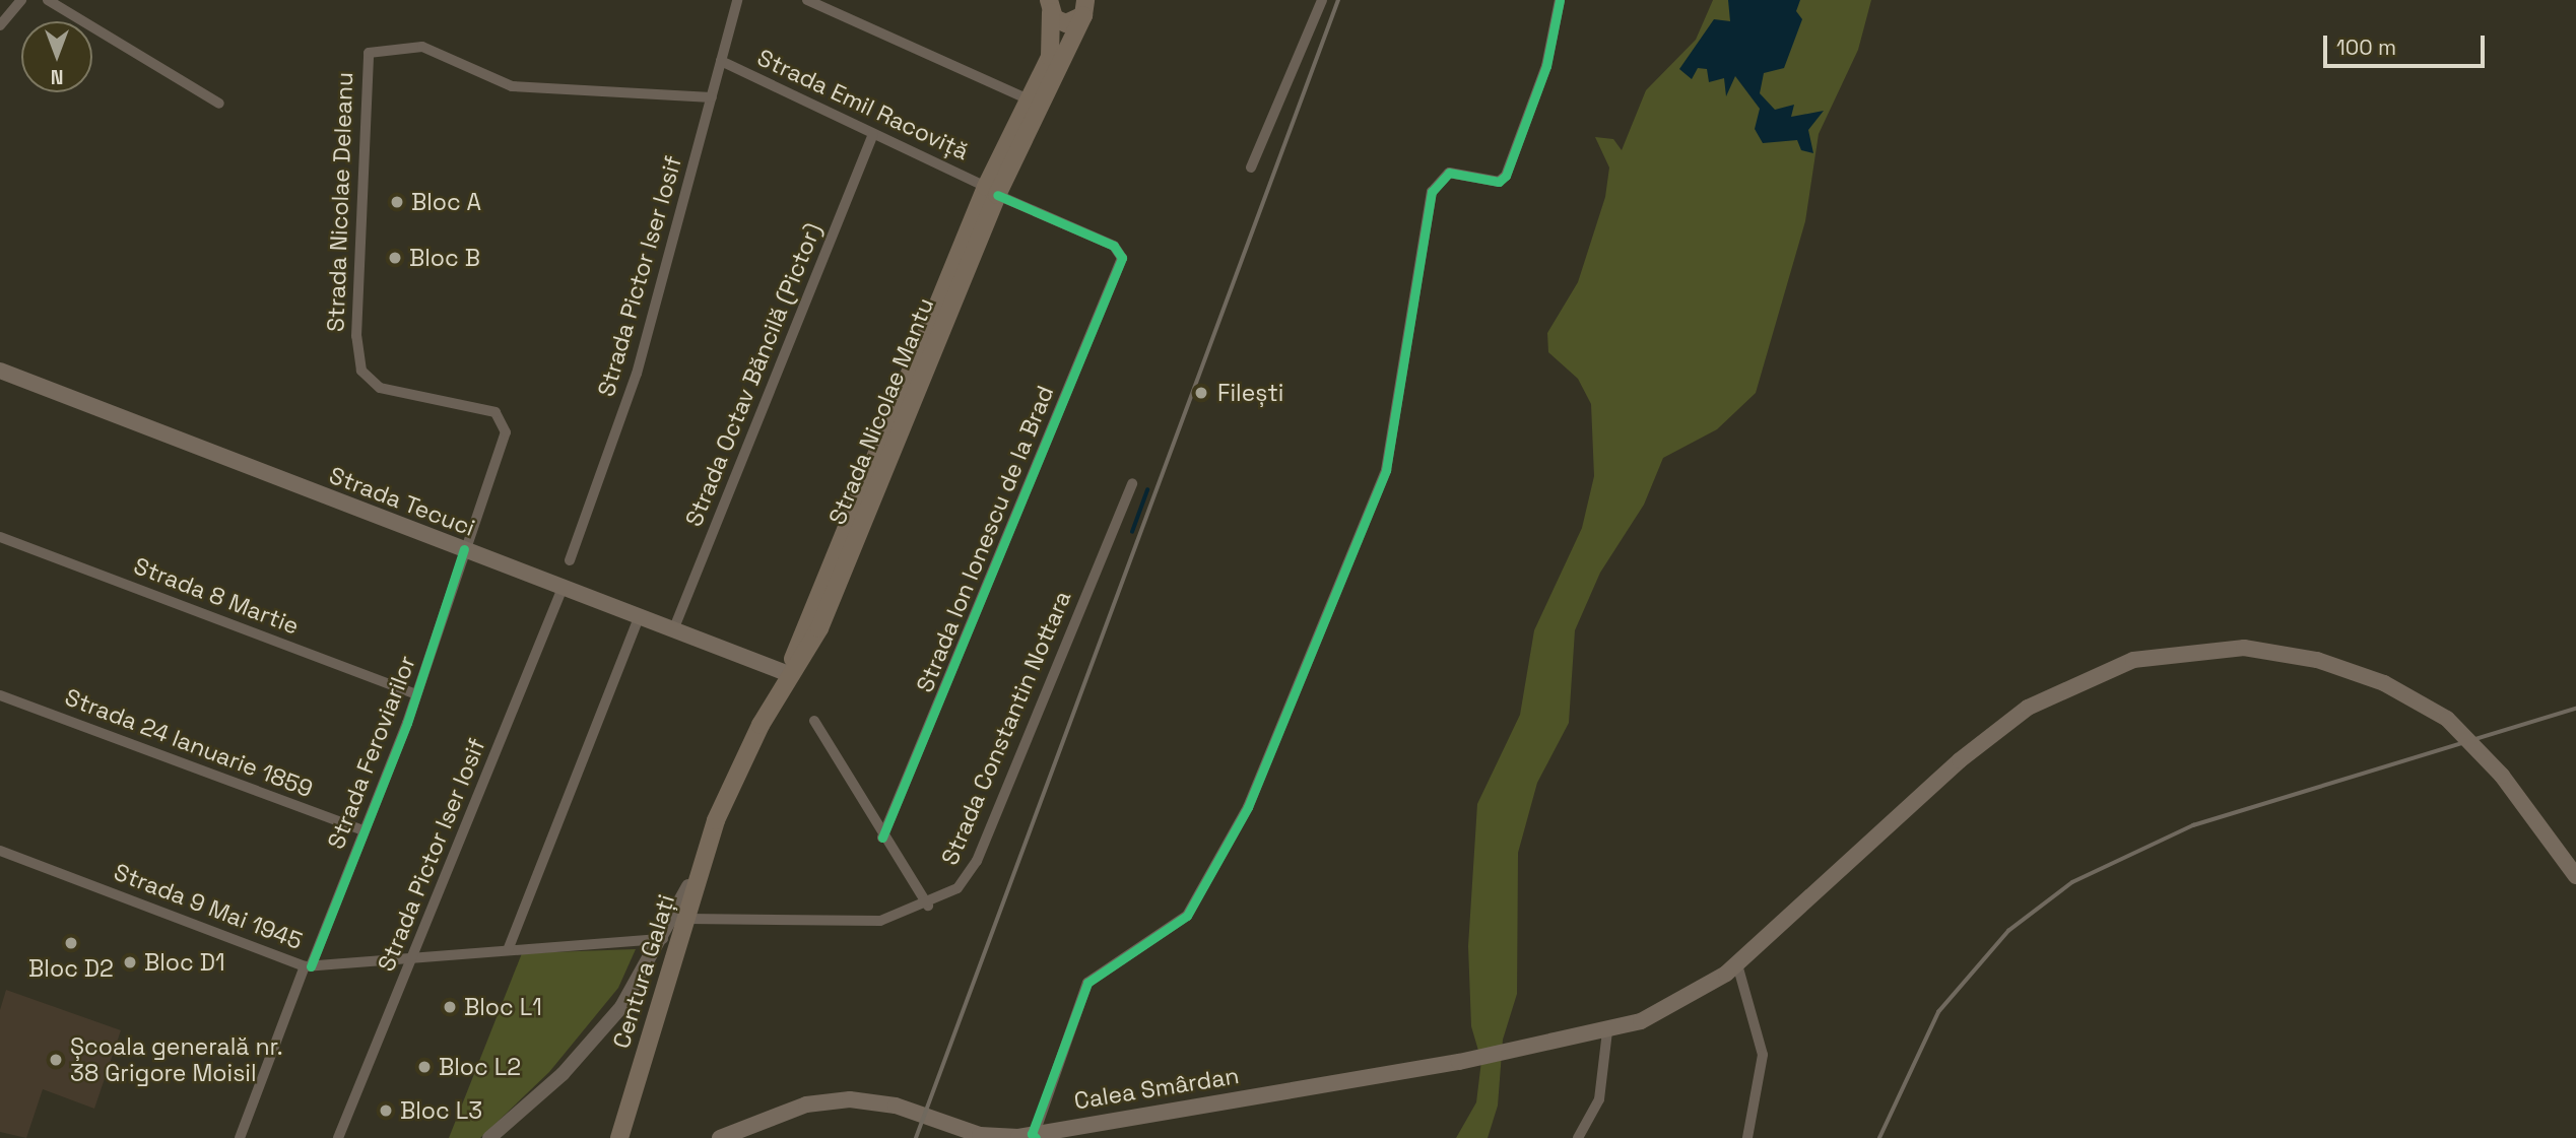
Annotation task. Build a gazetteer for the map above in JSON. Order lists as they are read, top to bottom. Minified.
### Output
{"streets":{"highway":["Centura Galați"],"main road":["Strada Tecuci","Calea Smârdan"],"street":["Strada Emil Racoviță","Strada Nicolae Deleanu","Strada Pictor Iser Iosif","Strada Octav Băncilă (Pictor)","Strada Ion Ionescu de la Brad","Strada 8 Martie","Strada Constantin Nottara","Strada 24 Ianuarie 1859","Strada Feroviarilor","Strada 9 Mai 1945"]},"crossings":[["Strada Emil Racoviță","Strada Pictor Iser Iosif"],["Strada Emil Racoviță","Strada Octav Băncilă (Pictor)"],["Strada Emil Racoviță","Strada Ion Ionescu de la Brad"],["Strada Nicolae Deleanu","Strada Pictor Iser Iosif"],["Strada Nicolae Deleanu","Strada Tecuci"],["Strada Nicolae Deleanu","Strada Feroviarilor"],["Strada Pictor Iser Iosif","Strada Tecuci"],["Strada Pictor Iser Iosif","Strada 9 Mai 1945"],["Strada Octav Băncilă (Pictor)","Strada Tecuci"],["Strada Tecuci","Strada Feroviarilor"],["Strada 8 Martie","Strada Feroviarilor"],["Strada Constantin Nottara","Centura Galați"],["Strada 24 Ianuarie 1859","Strada Feroviarilor"],["Strada Feroviarilor","Strada 9 Mai 1945"]],"places":["Bloc A","Bloc B","Filești","Bloc D2","Bloc D1","Bloc L1","Școala generală nr. 38 Grigore Moisil","Bloc L2","Bloc L3"],"scale_bar":"100 m","north":"bottom"}
